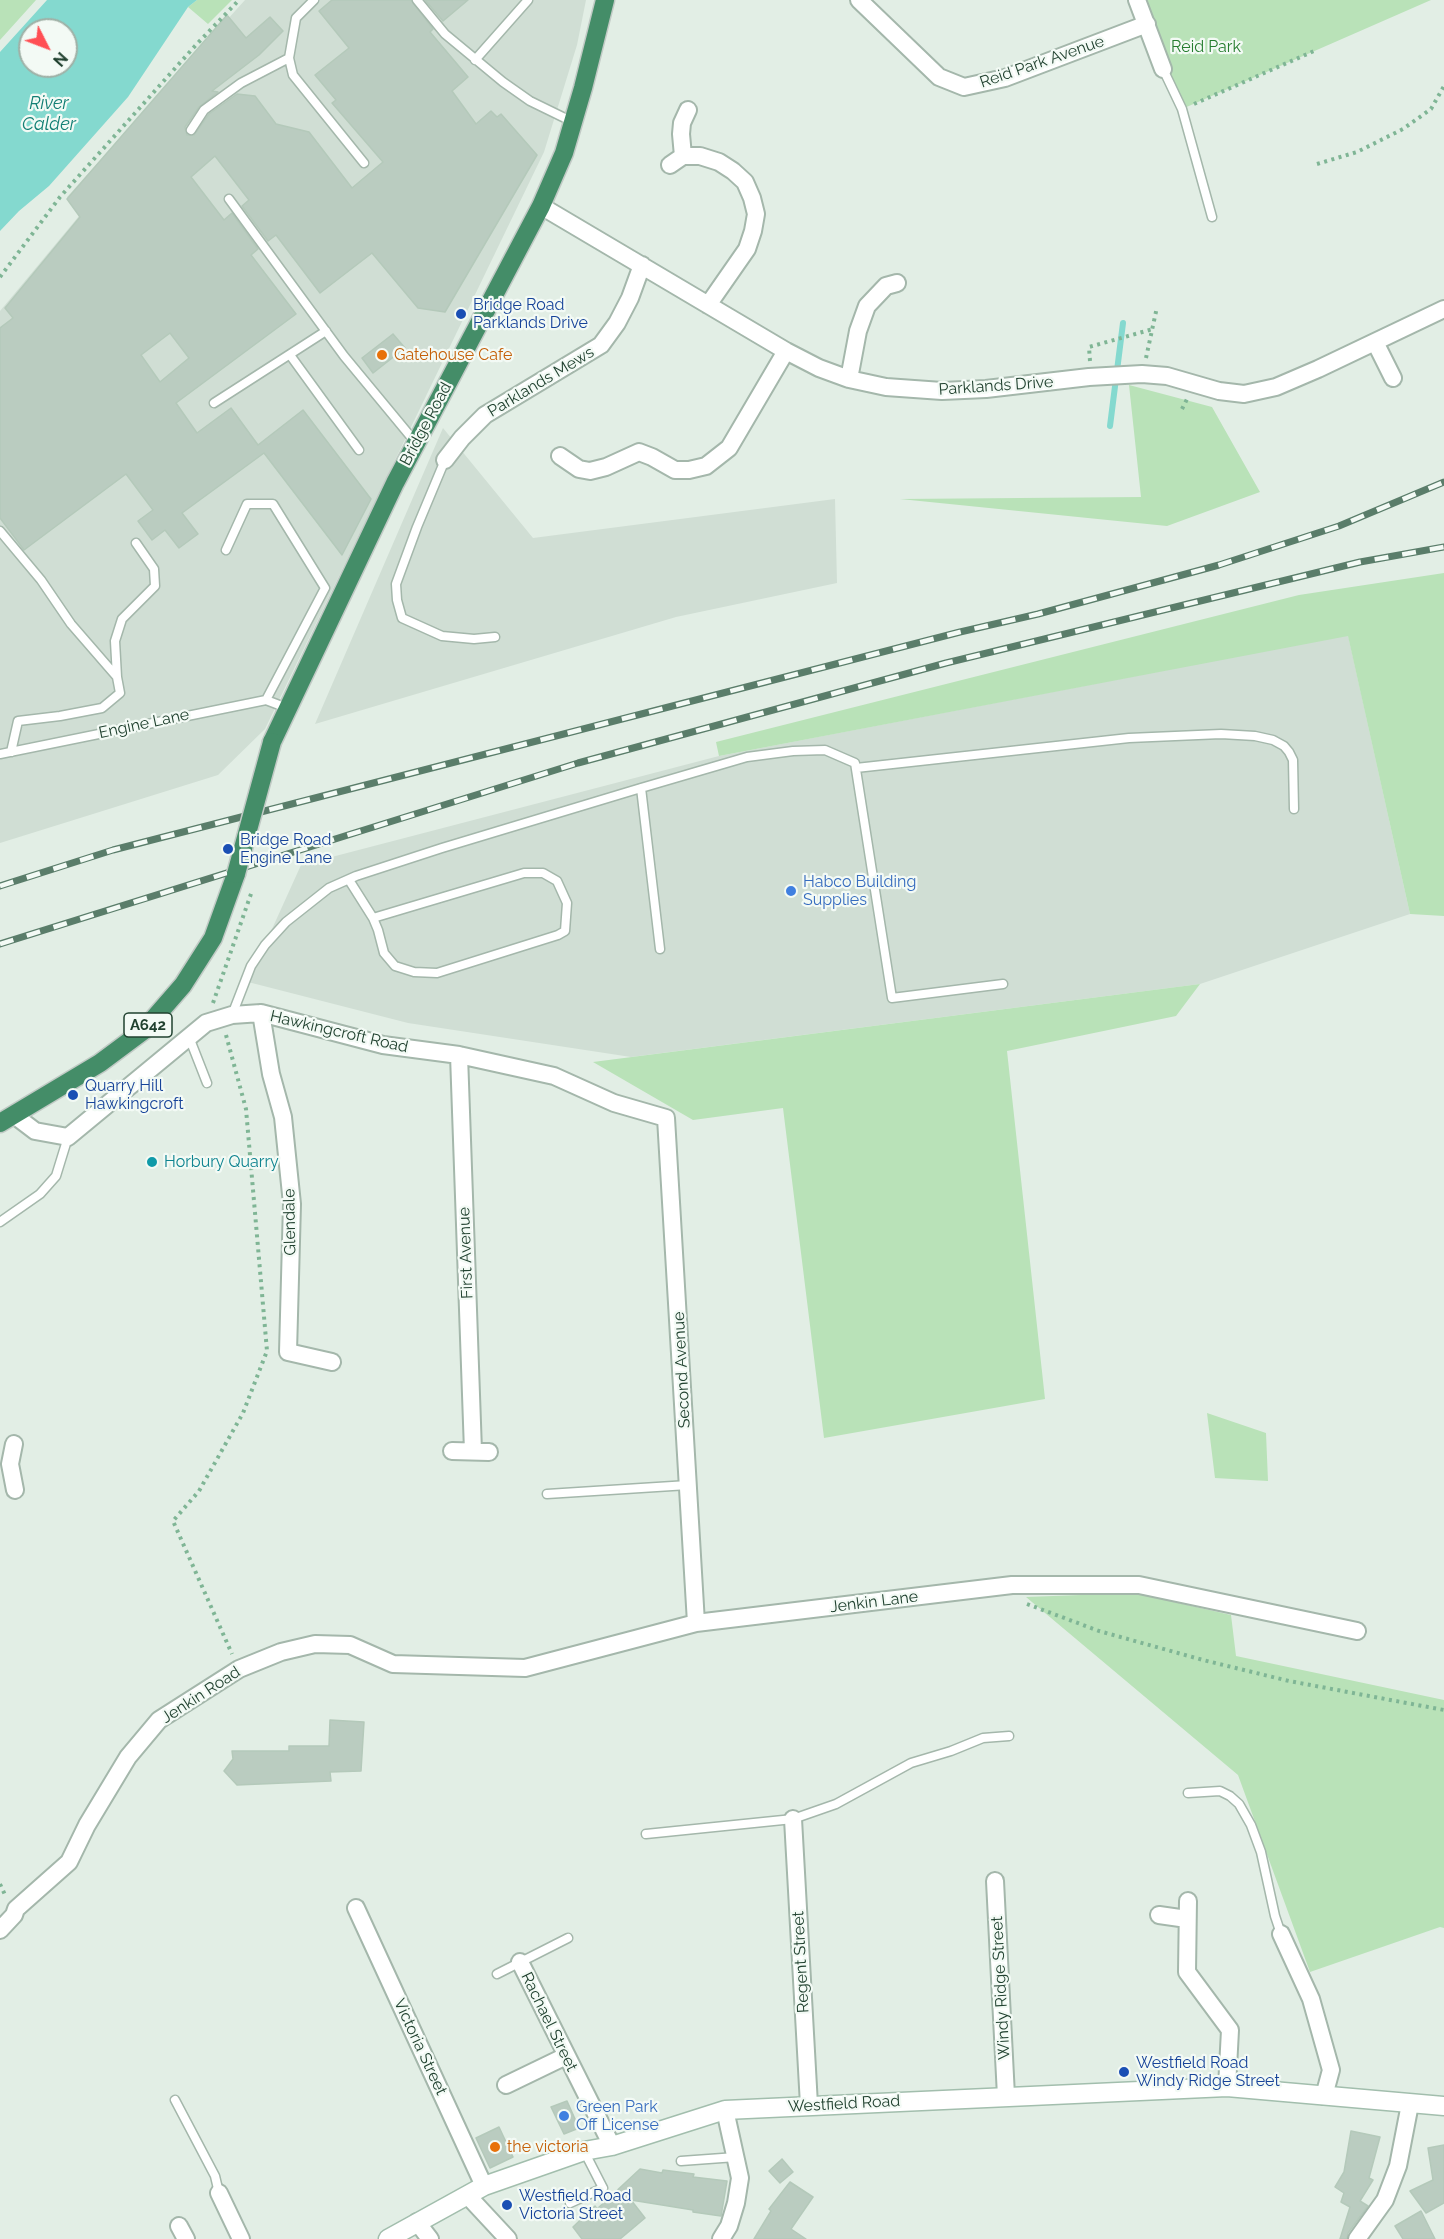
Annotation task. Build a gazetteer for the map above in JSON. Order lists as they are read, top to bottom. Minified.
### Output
{"streets":{"highway":["Bridge Road","A642"],"main road":["Westfield Road"],"street":["Reid Park Avenue","Parklands Mews","Parklands Drive","Hawkingcroft Road","Glendale","First Avenue","Second Avenue","Jenkin Lane","Jenkin Road","Regent Street","Windy Ridge Street","Rachael Street","Victoria Street"],"lane":["Engine Lane"]},"crossings":[["Parklands Mews","Parklands Drive"],["Parklands Drive","Bridge Road"],["Hawkingcroft Road","Glendale"],["Hawkingcroft Road","First Avenue"],["Hawkingcroft Road","Second Avenue"],["Second Avenue","Jenkin Lane"],["Jenkin Lane","Jenkin Road"],["Regent Street","Westfield Road"],["Windy Ridge Street","Westfield Road"],["Rachael Street","Westfield Road"],["Victoria Street","Westfield Road"]],"water":["River Calder"],"parks":["Reid Park"],"places":["Bridge Road Parklands Drive","Gatehouse Cafe","Bridge Road Engine Lane","Habco Building Supplies","Quarry Hill Hawkingcroft","Horbury Quarry","Westfield Road Windy Ridge Street","Green Park Off License","the victoria","Westfield Road Victoria Street"],"north":"bottom right"}
